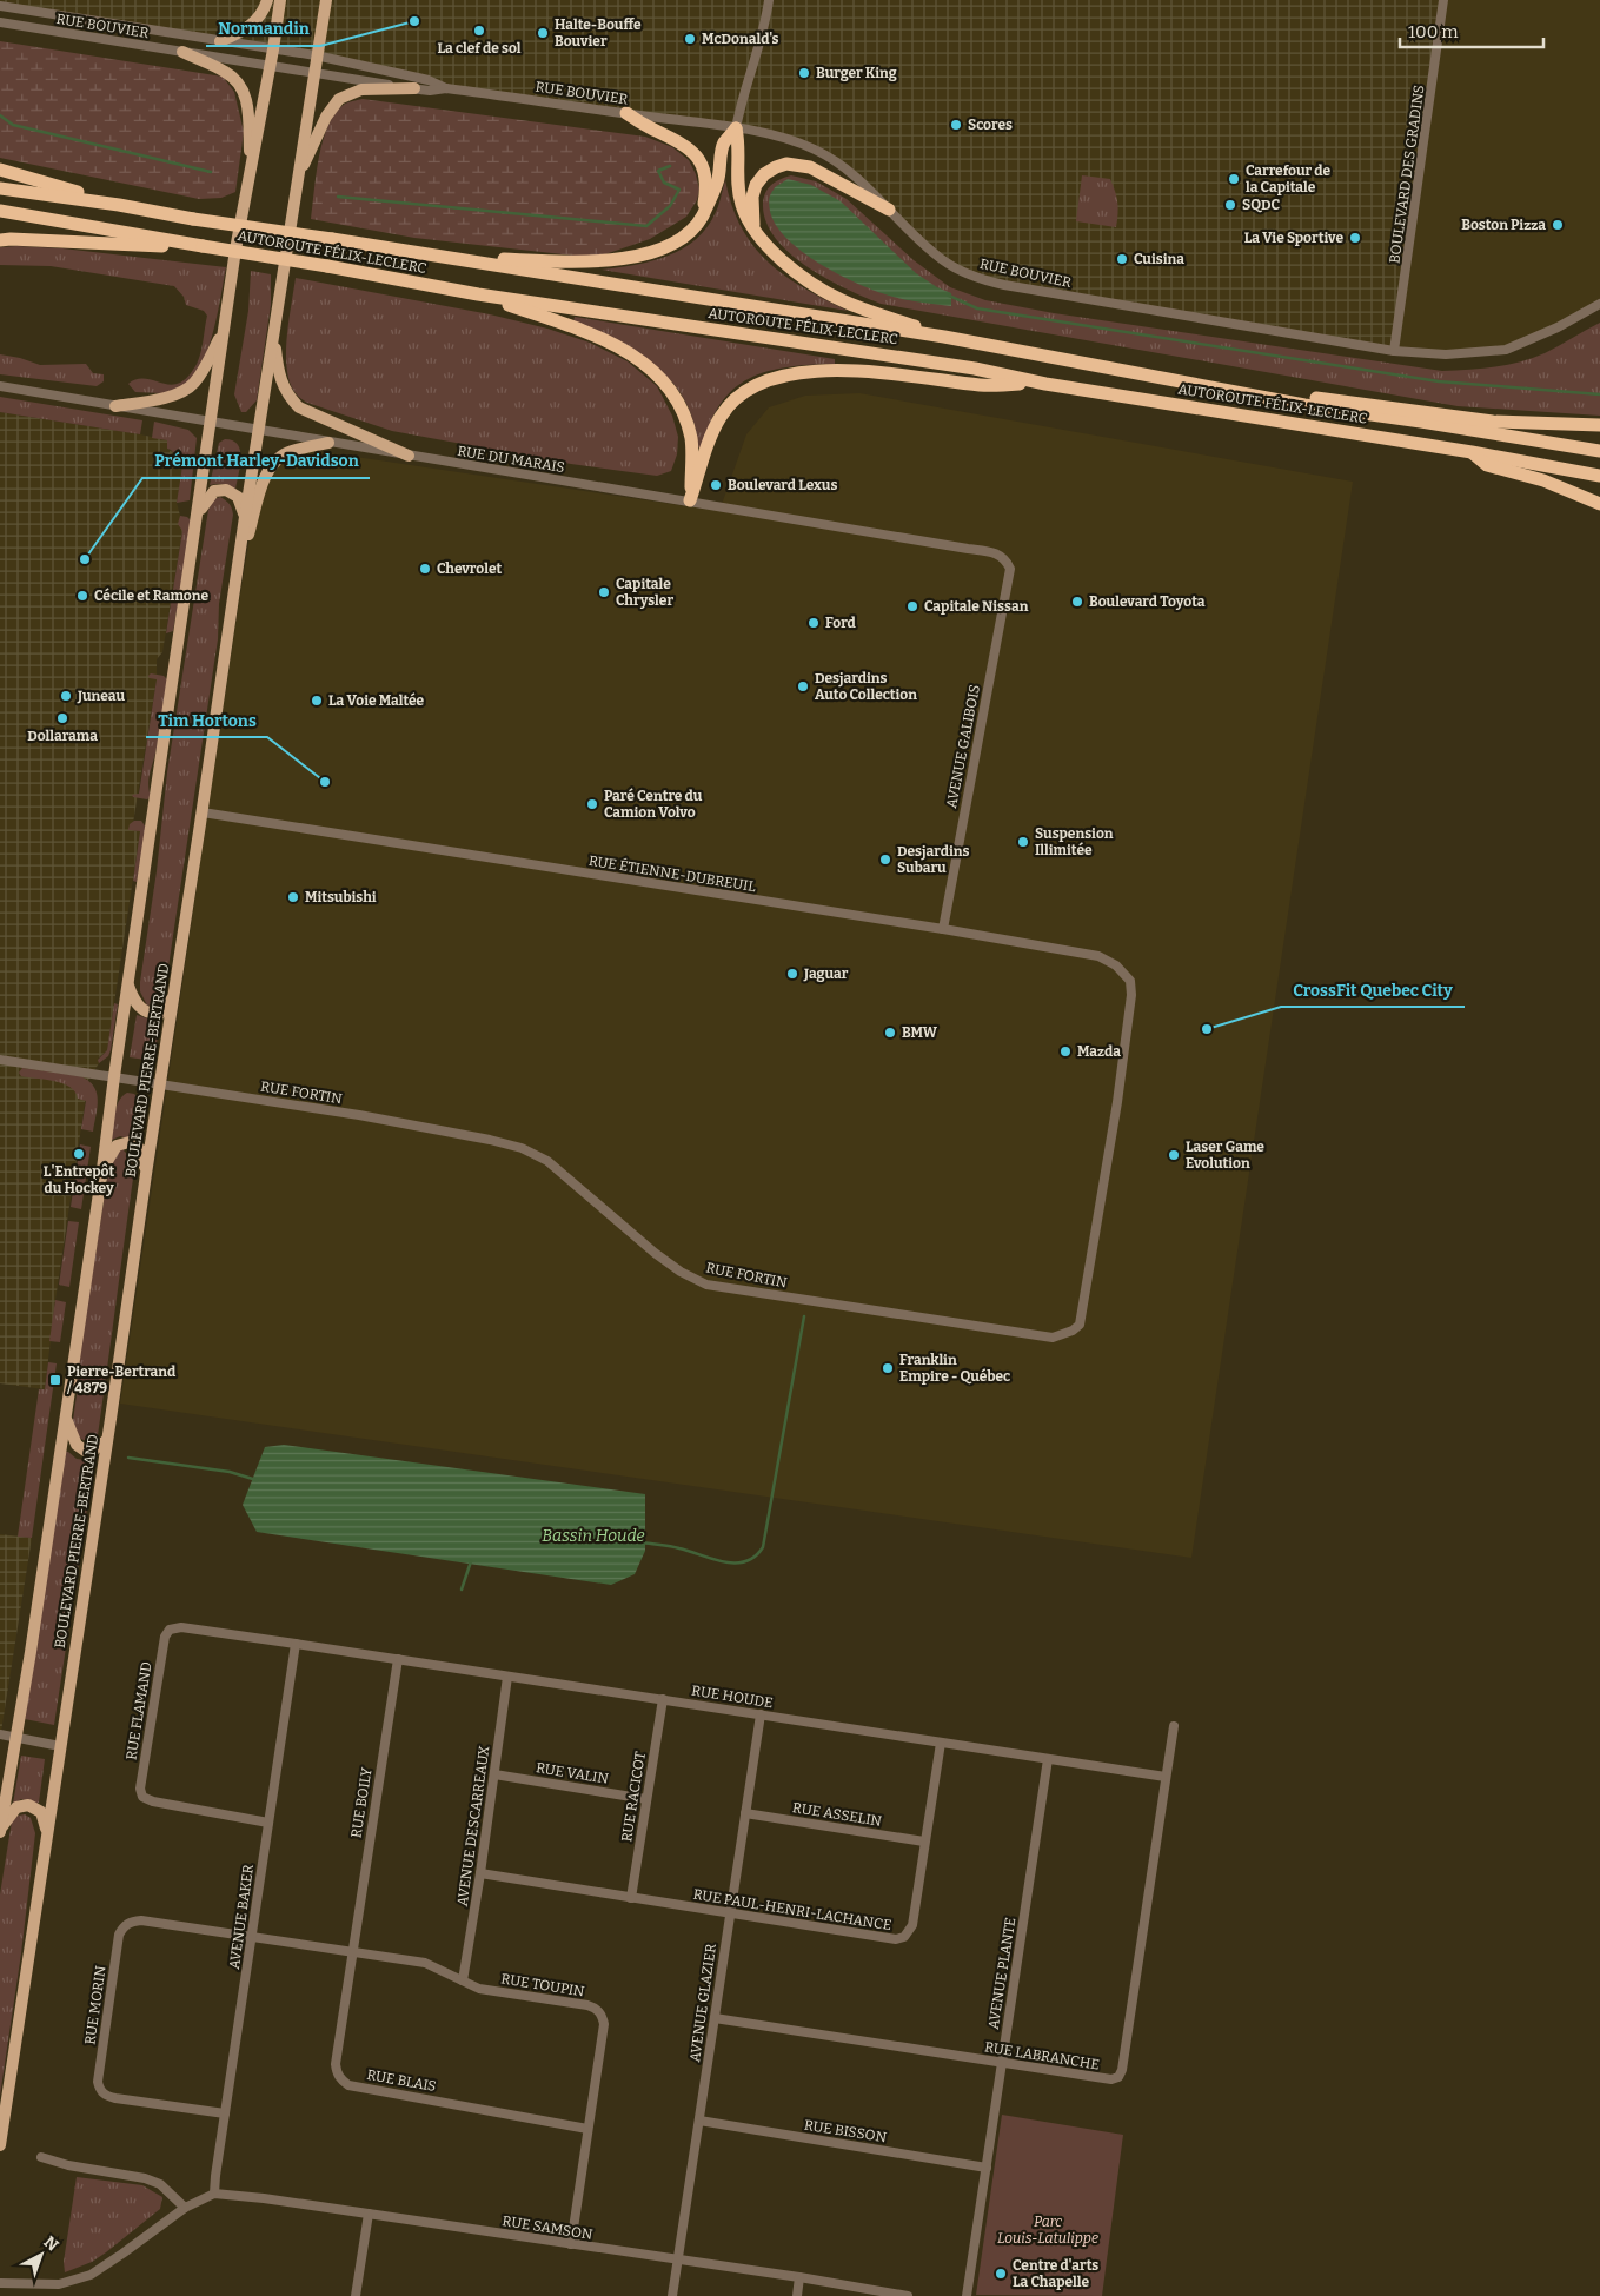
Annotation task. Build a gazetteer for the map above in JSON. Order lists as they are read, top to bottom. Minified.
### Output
{"streets":{"highway":["AUTOROUTE FÉLIX-LECLERC"],"main road":["BOULEVARD PIERRE-BERTRAND"],"street":["RUE BOUVIER","BOULEVARD DES GRADINS","RUE DU MARAIS","AVENUE GALIBOIS","RUE ÉTIENNE-DUBREUIL","RUE FORTIN","RUE HOUDE","RUE FLAMAND","RUE VALIN","RUE RACICOT","RUE BOILY","RUE ASSELIN","AVENUE DESCARREAUX","RUE PAUL-HENRI-LACHANCE","AVENUE BAKER","AVENUE PLANTE","RUE TOUPIN","AVENUE GLAZIER","RUE MORIN","RUE LABRANCHE","RUE BLAIS","RUE BISSON","RUE SAMSON"]},"crossings":[["RUE BOUVIER","BOULEVARD DES GRADINS"],["RUE BOUVIER","BOULEVARD PIERRE-BERTRAND"],["RUE DU MARAIS","AVENUE GALIBOIS"],["RUE DU MARAIS","BOULEVARD PIERRE-BERTRAND"],["AVENUE GALIBOIS","RUE ÉTIENNE-DUBREUIL"],["RUE ÉTIENNE-DUBREUIL","BOULEVARD PIERRE-BERTRAND"],["RUE ÉTIENNE-DUBREUIL","RUE FORTIN"],["BOULEVARD PIERRE-BERTRAND","RUE FORTIN"],["RUE HOUDE","RUE FLAMAND"],["RUE HOUDE","RUE RACICOT"],["RUE HOUDE","RUE BOILY"],["RUE HOUDE","AVENUE DESCARREAUX"],["RUE HOUDE","RUE PAUL-HENRI-LACHANCE"],["RUE HOUDE","AVENUE BAKER"],["RUE HOUDE","AVENUE PLANTE"],["RUE HOUDE","AVENUE GLAZIER"],["RUE HOUDE","RUE LABRANCHE"],["RUE FLAMAND","AVENUE BAKER"],["RUE VALIN","RUE RACICOT"],["RUE VALIN","AVENUE DESCARREAUX"],["RUE RACICOT","RUE PAUL-HENRI-LACHANCE"],["RUE BOILY","RUE TOUPIN"],["RUE BOILY","RUE BLAIS"],["RUE ASSELIN","RUE PAUL-HENRI-LACHANCE"],["RUE ASSELIN","AVENUE GLAZIER"],["AVENUE DESCARREAUX","RUE PAUL-HENRI-LACHANCE"],["AVENUE DESCARREAUX","RUE TOUPIN"],["RUE PAUL-HENRI-LACHANCE","AVENUE GLAZIER"],["AVENUE BAKER","RUE TOUPIN"],["AVENUE BAKER","RUE MORIN"],["AVENUE BAKER","RUE SAMSON"],["AVENUE PLANTE","RUE LABRANCHE"],["AVENUE PLANTE","RUE BISSON"],["RUE TOUPIN","RUE MORIN"],["RUE TOUPIN","RUE BLAIS"],["RUE TOUPIN","RUE SAMSON"],["AVENUE GLAZIER","RUE LABRANCHE"],["AVENUE GLAZIER","RUE BISSON"],["AVENUE GLAZIER","RUE SAMSON"]],"water":["Bassin Houde"],"parks":["Parc Louis-Latulippe"],"places":{"other":["Normandin","La clef de sol","Halte-Bouffe Bouvier","McDonald's","Burger King","Scores","Carrefour de la Capitale","SQDC","Boston Pizza","La Vie Sportive","Cuisina","Boulevard Lexus","Prémont Harley-Davidson","Chevrolet","Capitale Chrysler","Cécile et Ramone","Boulevard Toyota","Capitale Nissan","Ford","Desjardins Auto Collection","Juneau","La Voie Maltée","Dollarama","Tim Hortons","Paré Centre du Camion Volvo","Suspension Illimitée","Desjardins Subaru","Mitsubishi","Jaguar","CrossFit Quebec City","BMW","Mazda","L'Entrepôt du Hockey","Laser Game Evolution","Franklin Empire - Québec","Centre d'arts La Chapelle"],"transit":["Pierre-Bertrand / 4879"]},"scale_bar":"100 m","north":"top right"}
